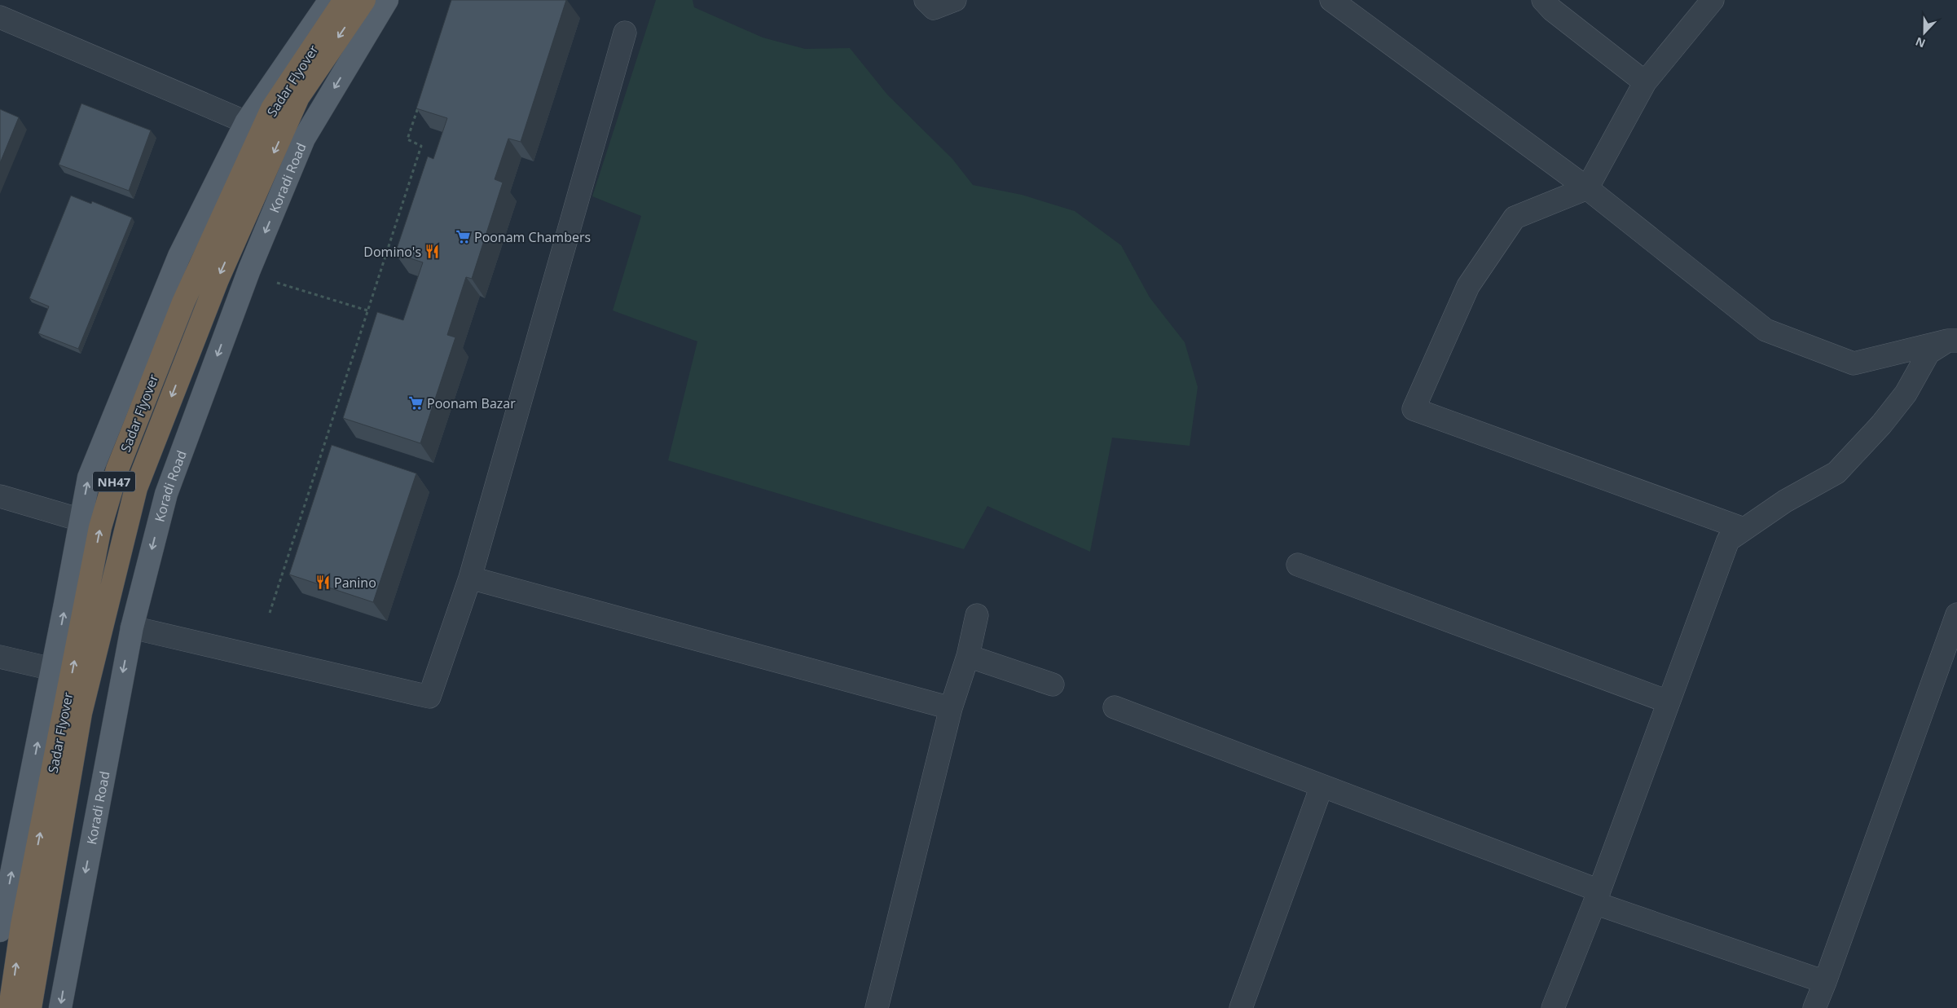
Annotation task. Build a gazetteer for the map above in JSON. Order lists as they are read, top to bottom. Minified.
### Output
{"streets":{"highway":["Sadar Flyover","NH47"],"main road":["Koradi Road"]},"places":{"supermarket":["Poonam Chambers","Poonam Bazar"],"restaurant":["Domino's","Panino"]},"north":"bottom"}
